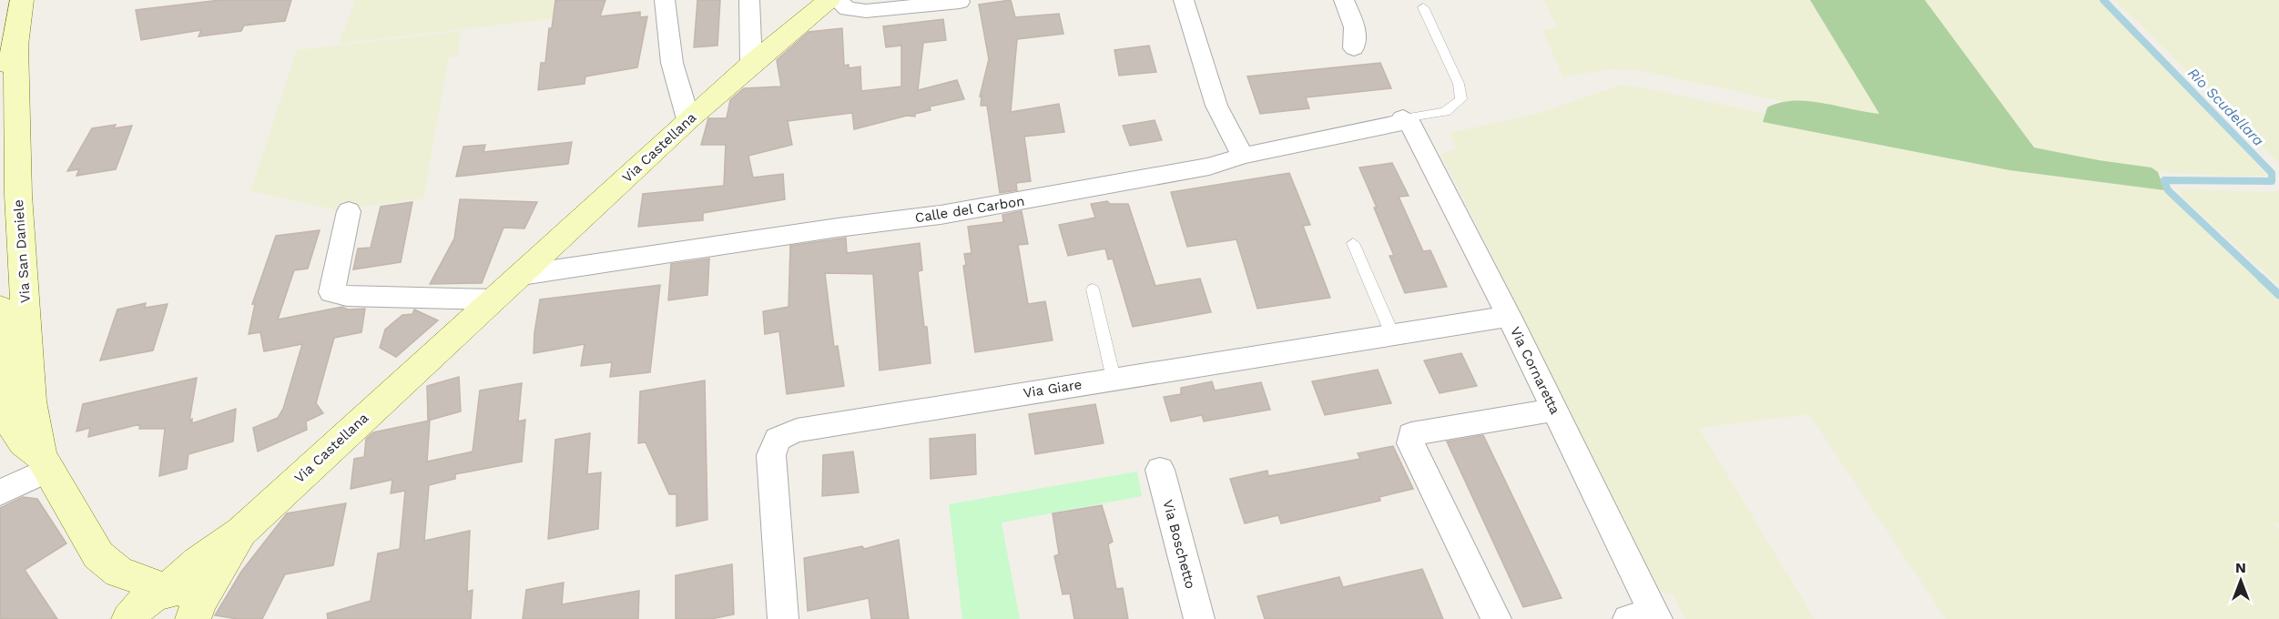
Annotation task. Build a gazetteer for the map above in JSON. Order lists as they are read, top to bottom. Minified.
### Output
{"streets":{"street":["Via Castellana","Calle del Carbon","Via San Daniele","Via Cornaretta","Via Giare","Via Boschetto"]},"crossings":[["Via Castellana","Calle del Carbon"],["Via Castellana","Via San Daniele"],["Calle del Carbon","Via Cornaretta"],["Via Cornaretta","Via Giare"]],"water":["Rio Scudellara"],"north":"top"}
